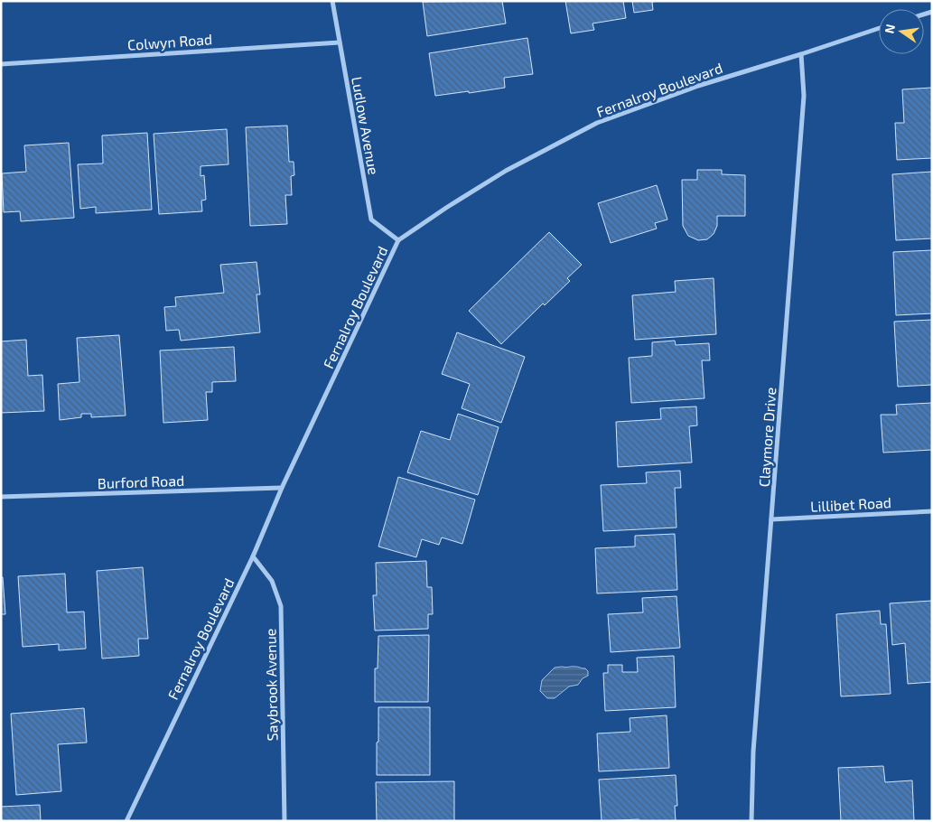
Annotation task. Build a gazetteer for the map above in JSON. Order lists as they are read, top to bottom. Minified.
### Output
{"streets":{"street":["Colwyn Road","Fernalroy Boulevard","Ludlow Avenue","Claymore Drive","Burford Road","Lillibet Road","Saybrook Avenue"]},"crossings":[["Colwyn Road","Ludlow Avenue"],["Fernalroy Boulevard","Ludlow Avenue"],["Fernalroy Boulevard","Claymore Drive"],["Fernalroy Boulevard","Burford Road"],["Fernalroy Boulevard","Saybrook Avenue"],["Claymore Drive","Lillibet Road"]],"north":"left"}
